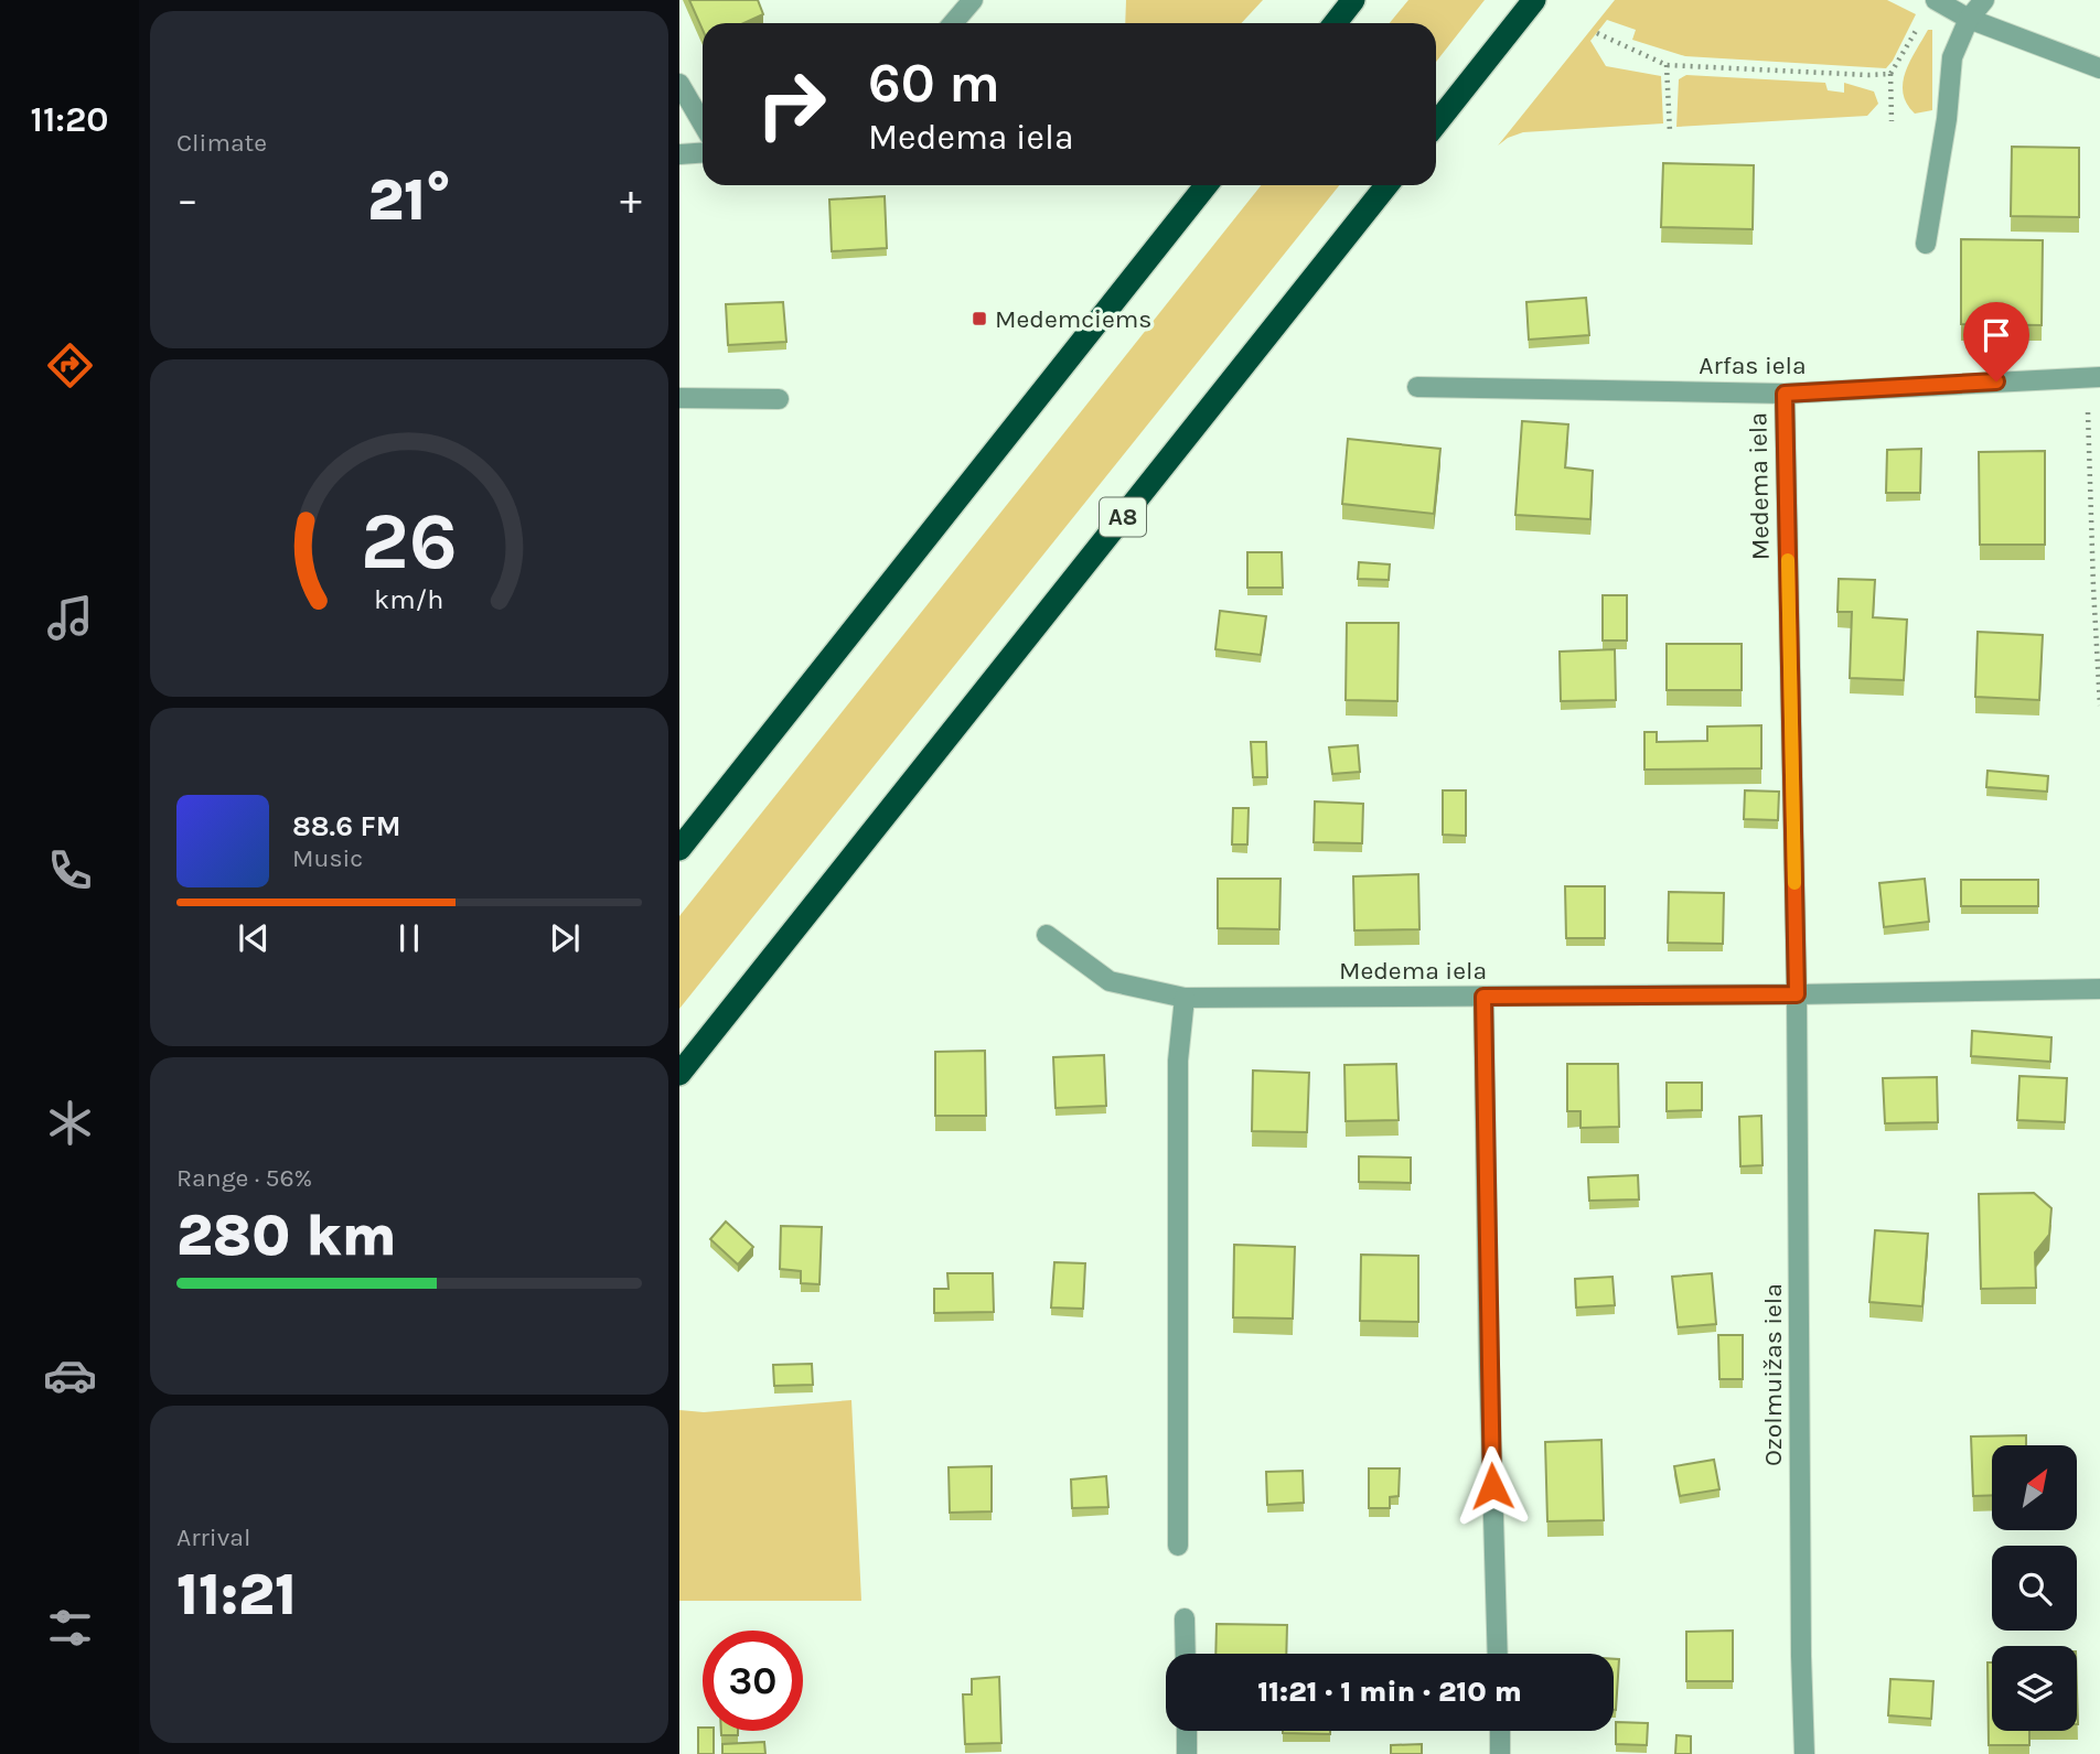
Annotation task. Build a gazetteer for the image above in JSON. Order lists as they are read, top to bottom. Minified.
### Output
{"streets":{"highway":["A8"],"street":["Arfas iela","Medema iela","Ozolmuižas iela"]},"crossings":[["Arfas iela","Medema iela"],["Medema iela","Ozolmuižas iela"]],"places":{"transit":["Medemciems"]},"north":"top right","page":{"tabs":"11:20","tile":["Climate",["Range · 56%","280 km"],["Arrival","11:21"]],"turn":["60 m","Medema iela"],"heat":["−","21°","+"],"song":["88.6 FM","Music"],"limit":"30","trip":"11:21 · 1 min · 210 m","gauge":["26","km/h"]}}
